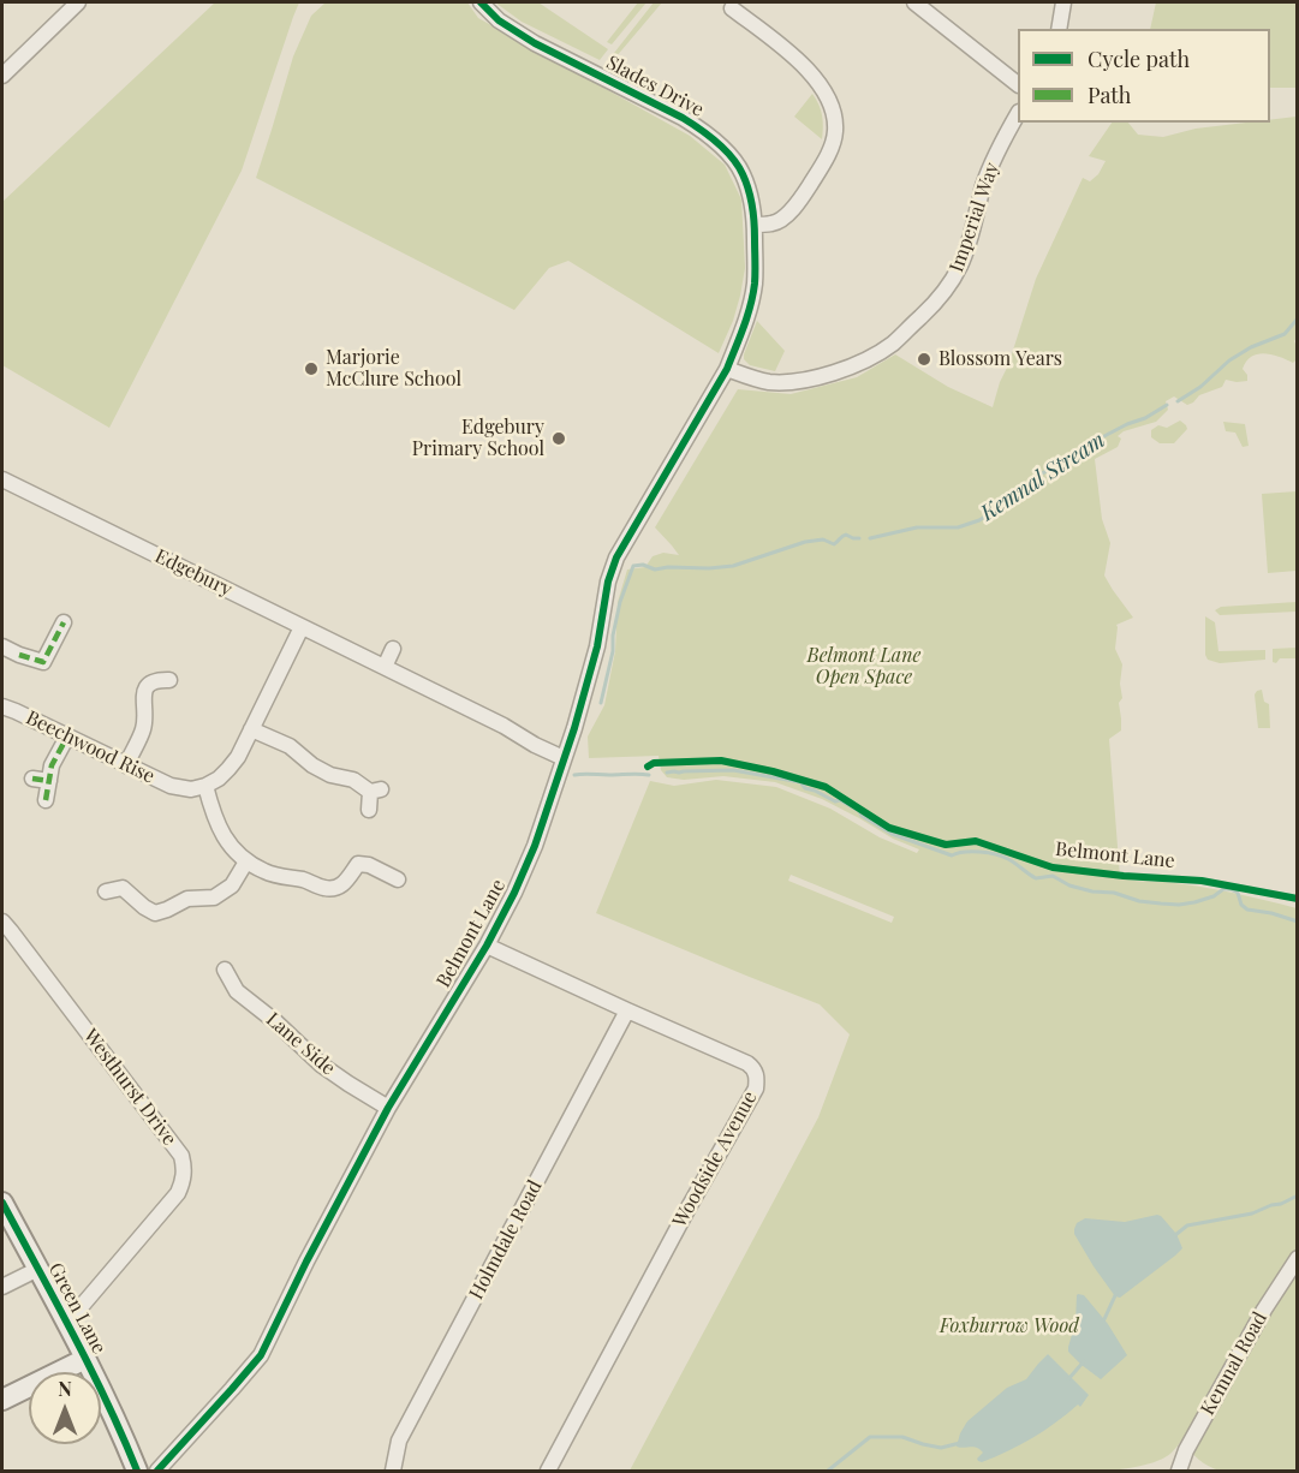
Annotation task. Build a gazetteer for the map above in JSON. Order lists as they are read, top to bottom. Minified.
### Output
{"streets":{"main road":["Green Lane"],"street":["Slades Drive","Imperial Way","Edgebury","Beechwood Rise","Belmont Lane","Lane Side","Westhurst Drive","Woodside Avenue","Holmdale Road","Kemnal Road"]},"crossings":[["Slades Drive","Imperial Way"],["Slades Drive","Belmont Lane"],["Imperial Way","Belmont Lane"],["Edgebury","Belmont Lane"],["Belmont Lane","Lane Side"],["Belmont Lane","Woodside Avenue"],["Westhurst Drive","Green Lane"],["Woodside Avenue","Holmdale Road"]],"water":["Kemnal Stream"],"parks":["Belmont Lane Open Space","Foxburrow Wood"],"places":["Blossom Years","Marjorie McClure School","Edgebury Primary School"],"legend":["Cycle path","Path"],"north":"top"}
